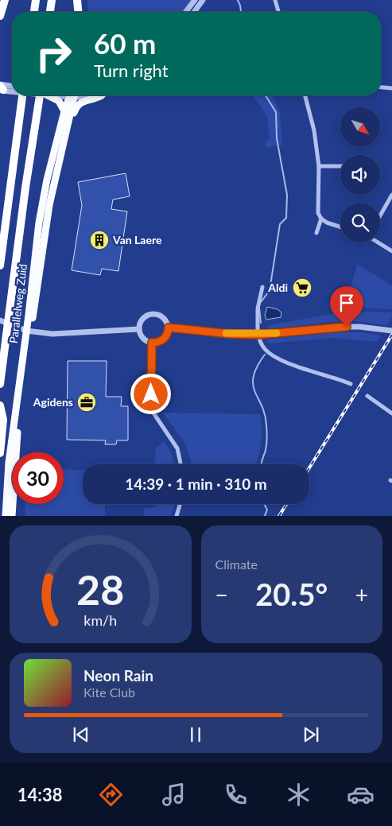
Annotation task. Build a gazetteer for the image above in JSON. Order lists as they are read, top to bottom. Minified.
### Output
{"streets":{"highway":["Parallelweg Zuid"]},"places":{"building":["Van Laere"],"supermarket":["Aldi"],"office":["Agidens"]},"north":"bottom right","page":{"turn":["60 m","Turn right"],"limit":"30","trip":"14:39 · 1 min · 310 m","tile":"Climate","heat":["−","20.5°","+"],"song":["Neon Rain","Kite Club"],"tabs":"14:38","gauge":["28","km/h"]}}
